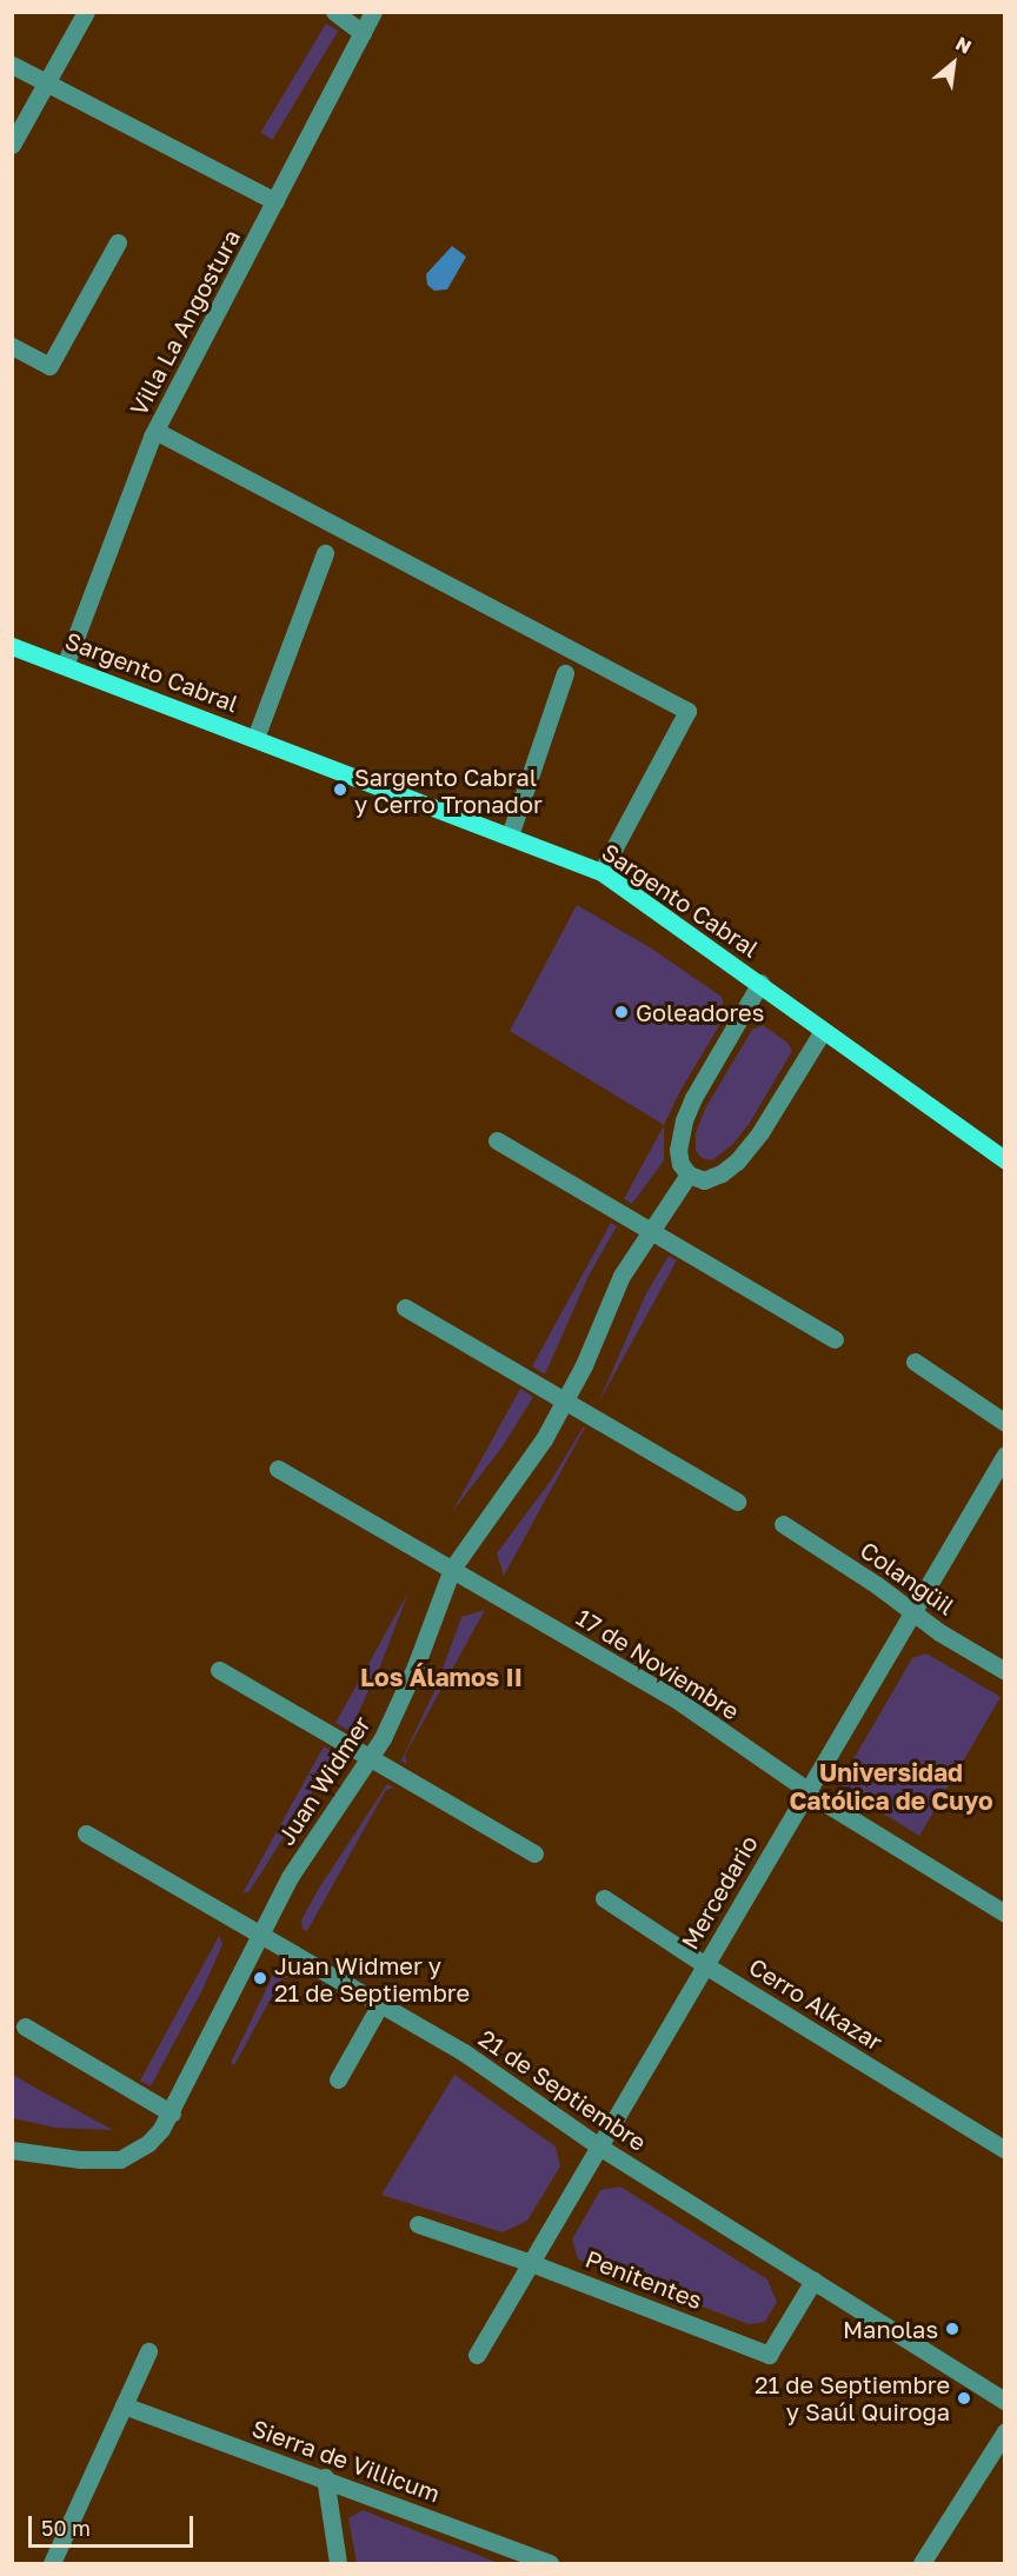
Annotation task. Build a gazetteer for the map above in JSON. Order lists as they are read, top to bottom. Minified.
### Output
{"streets":{"main road":["Sargento Cabral"],"street":["Villa La Angostura","Colangüil","17 de Noviembre","Juan Widmer","Mercedario","Cerro Alkazar","21 de Septiembre","Penitentes","Sierra de Villicum"]},"crossings":[["Villa La Angostura","Sargento Cabral"],["Sargento Cabral","Juan Widmer"],["Colangüil","Mercedario"],["17 de Noviembre","Juan Widmer"],["17 de Noviembre","Mercedario"],["Juan Widmer","21 de Septiembre"],["Mercedario","Cerro Alkazar"],["Mercedario","21 de Septiembre"],["Mercedario","Penitentes"],["21 de Septiembre","Penitentes"]],"districts":["Los Álamos II","Universidad Católica de Cuyo"],"places":["Sargento Cabral y Cerro Tronador","Goleadores","Juan Widmer y 21 de Septiembre","Manolas","21 de Septiembre y Saúl Quiroga"],"scale_bar":"50 m","north":"top right"}
